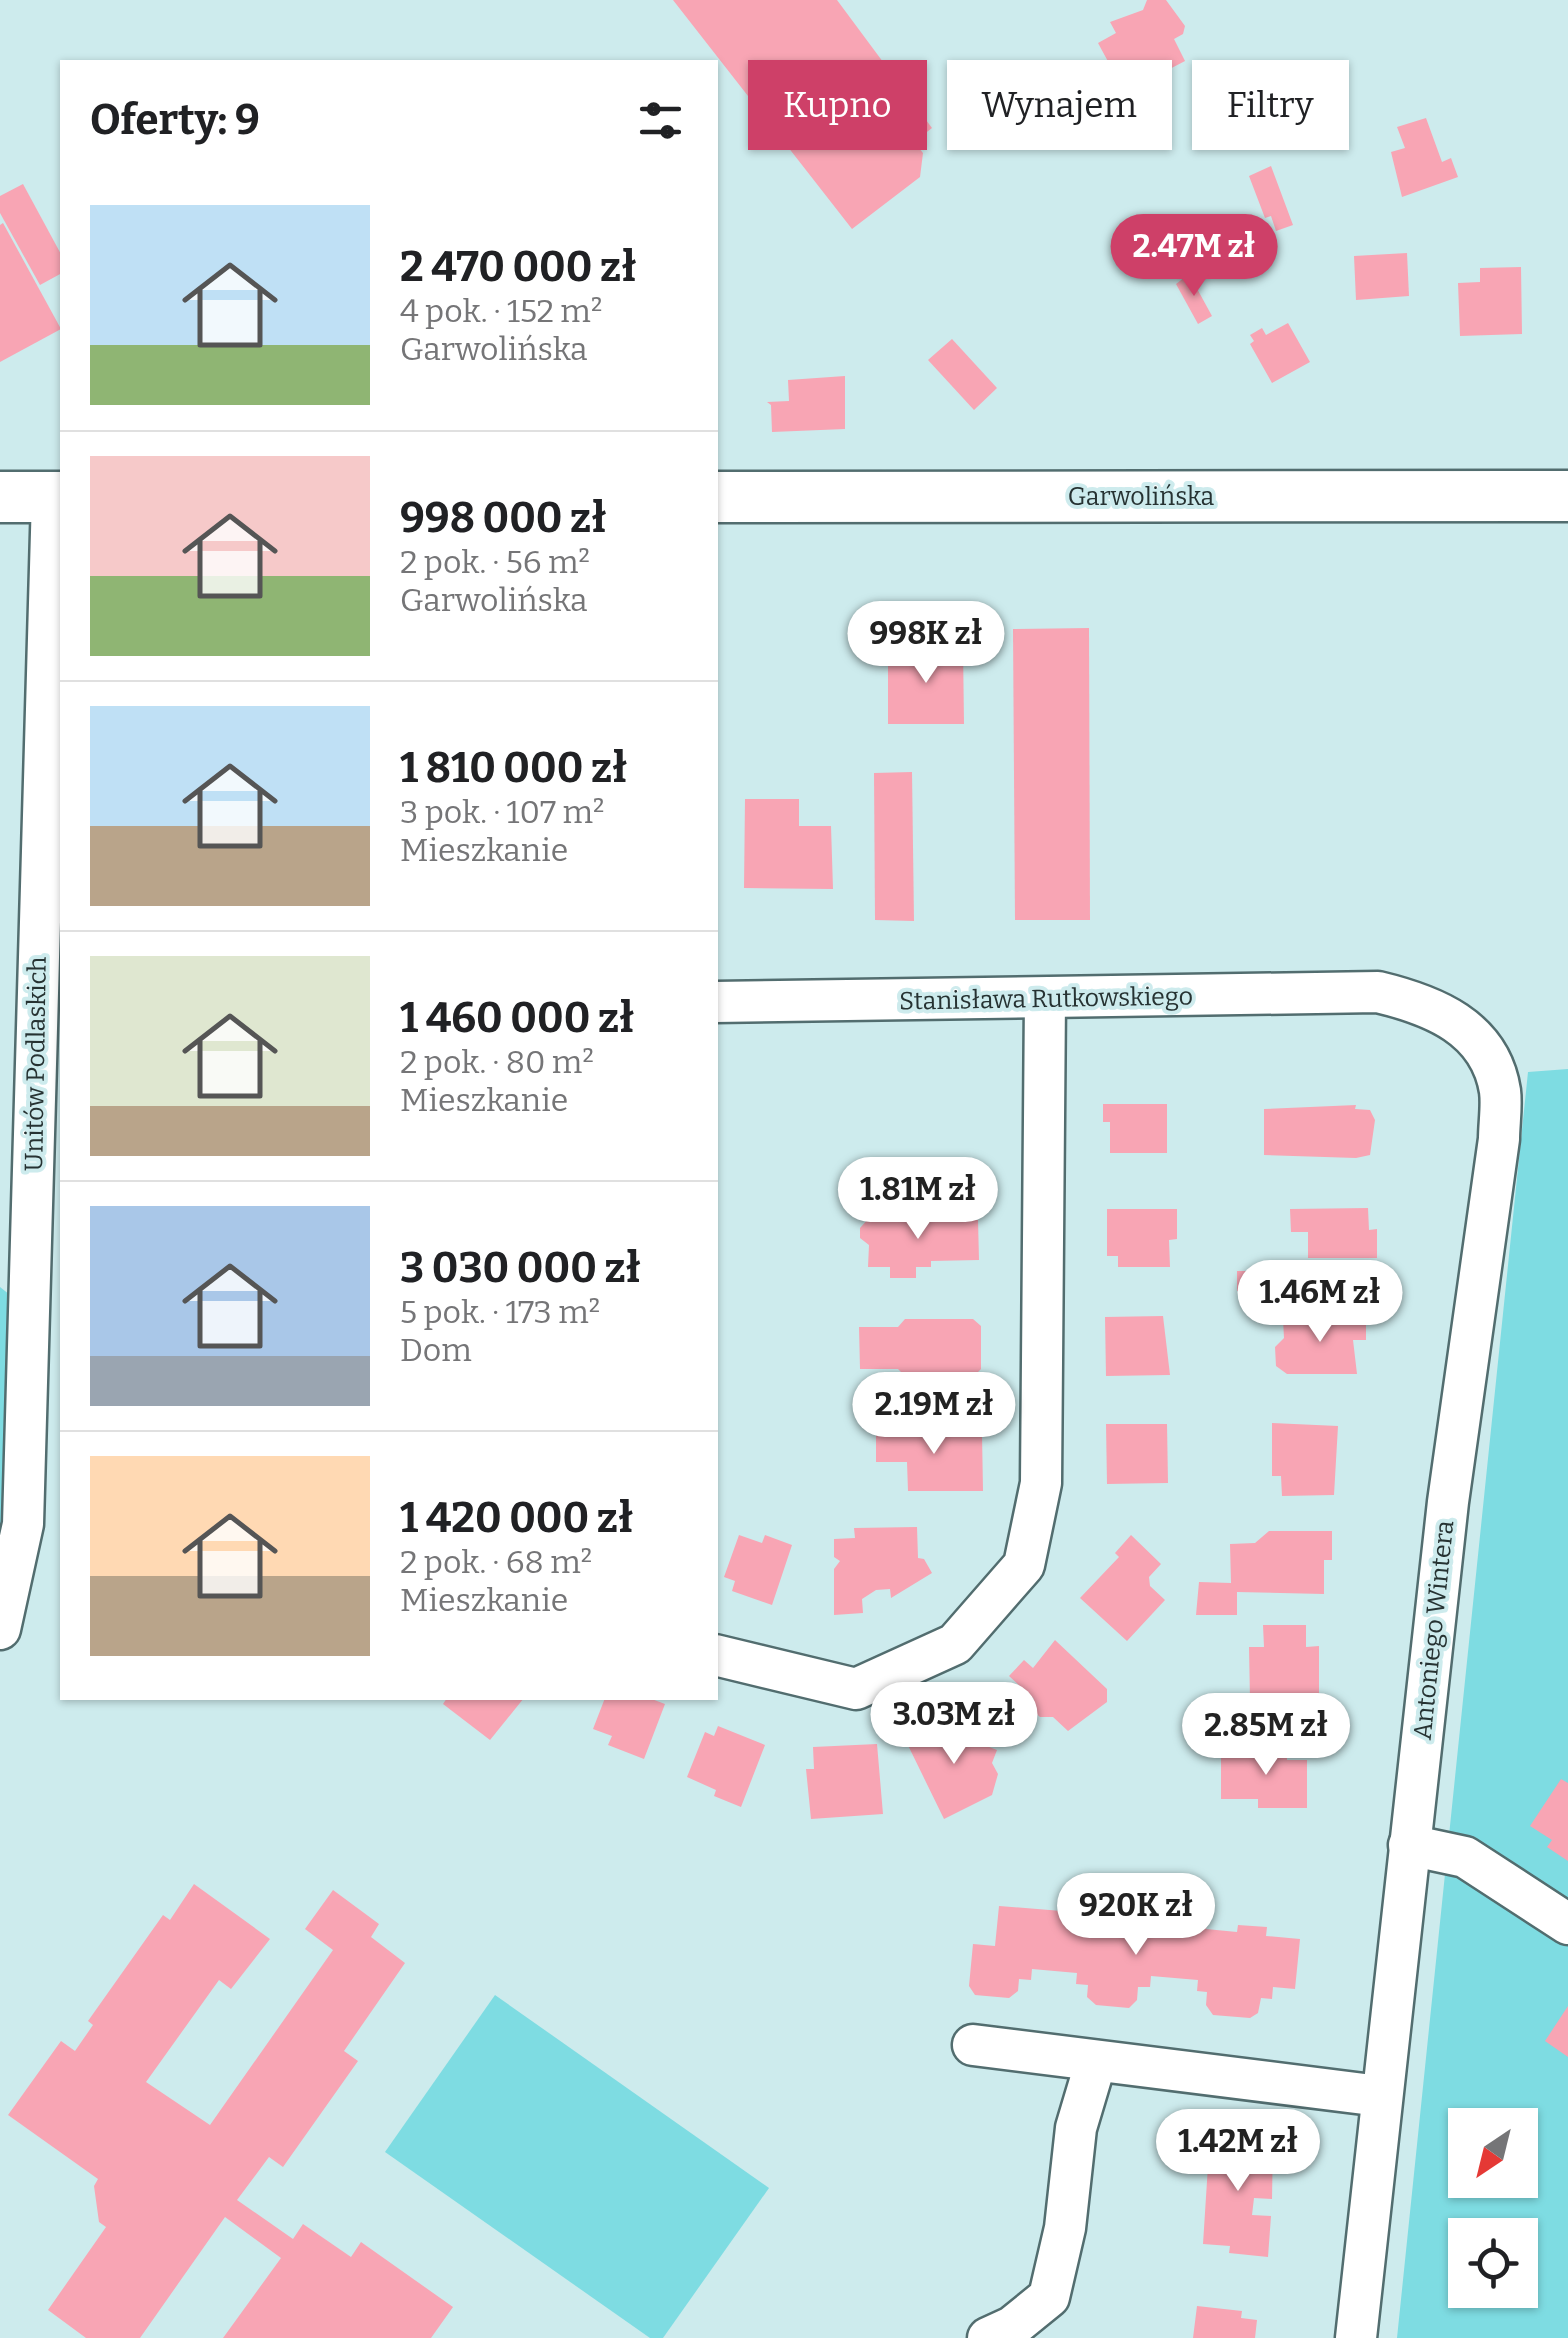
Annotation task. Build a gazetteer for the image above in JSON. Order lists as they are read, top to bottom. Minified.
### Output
{"streets":{"main road":["Garwolińska"],"street":["Stanisława Rutkowskiego","Unitów Podlaskich","Antoniego Wintera"]},"crossings":[["Stanisława Rutkowskiego","Antoniego Wintera"]],"north":"bottom left","page":{"chip":["Kupno","Wynajem","Filtry"],"heading":"Oferty: 9","list":[{"name":"2 470 000 zł","note":"4 pok. · 152 m² · Garwolińska"},{"name":"998 000 zł","note":"2 pok. · 56 m² · Garwolińska"},{"name":"1 810 000 zł","note":"3 pok. · 107 m² · Mieszkanie"},{"name":"1 460 000 zł","note":"2 pok. · 80 m² · Mieszkanie"},{"name":"3 030 000 zł","note":"5 pok. · 173 m² · Dom"},{"name":"1 420 000 zł","note":"2 pok. · 68 m² · Mieszkanie"}],"price":["2.47M zł","998K zł","1.81M zł","1.46M zł","2.19M zł","3.03M zł","2.85M zł","920K zł","1.42M zł"]}}
